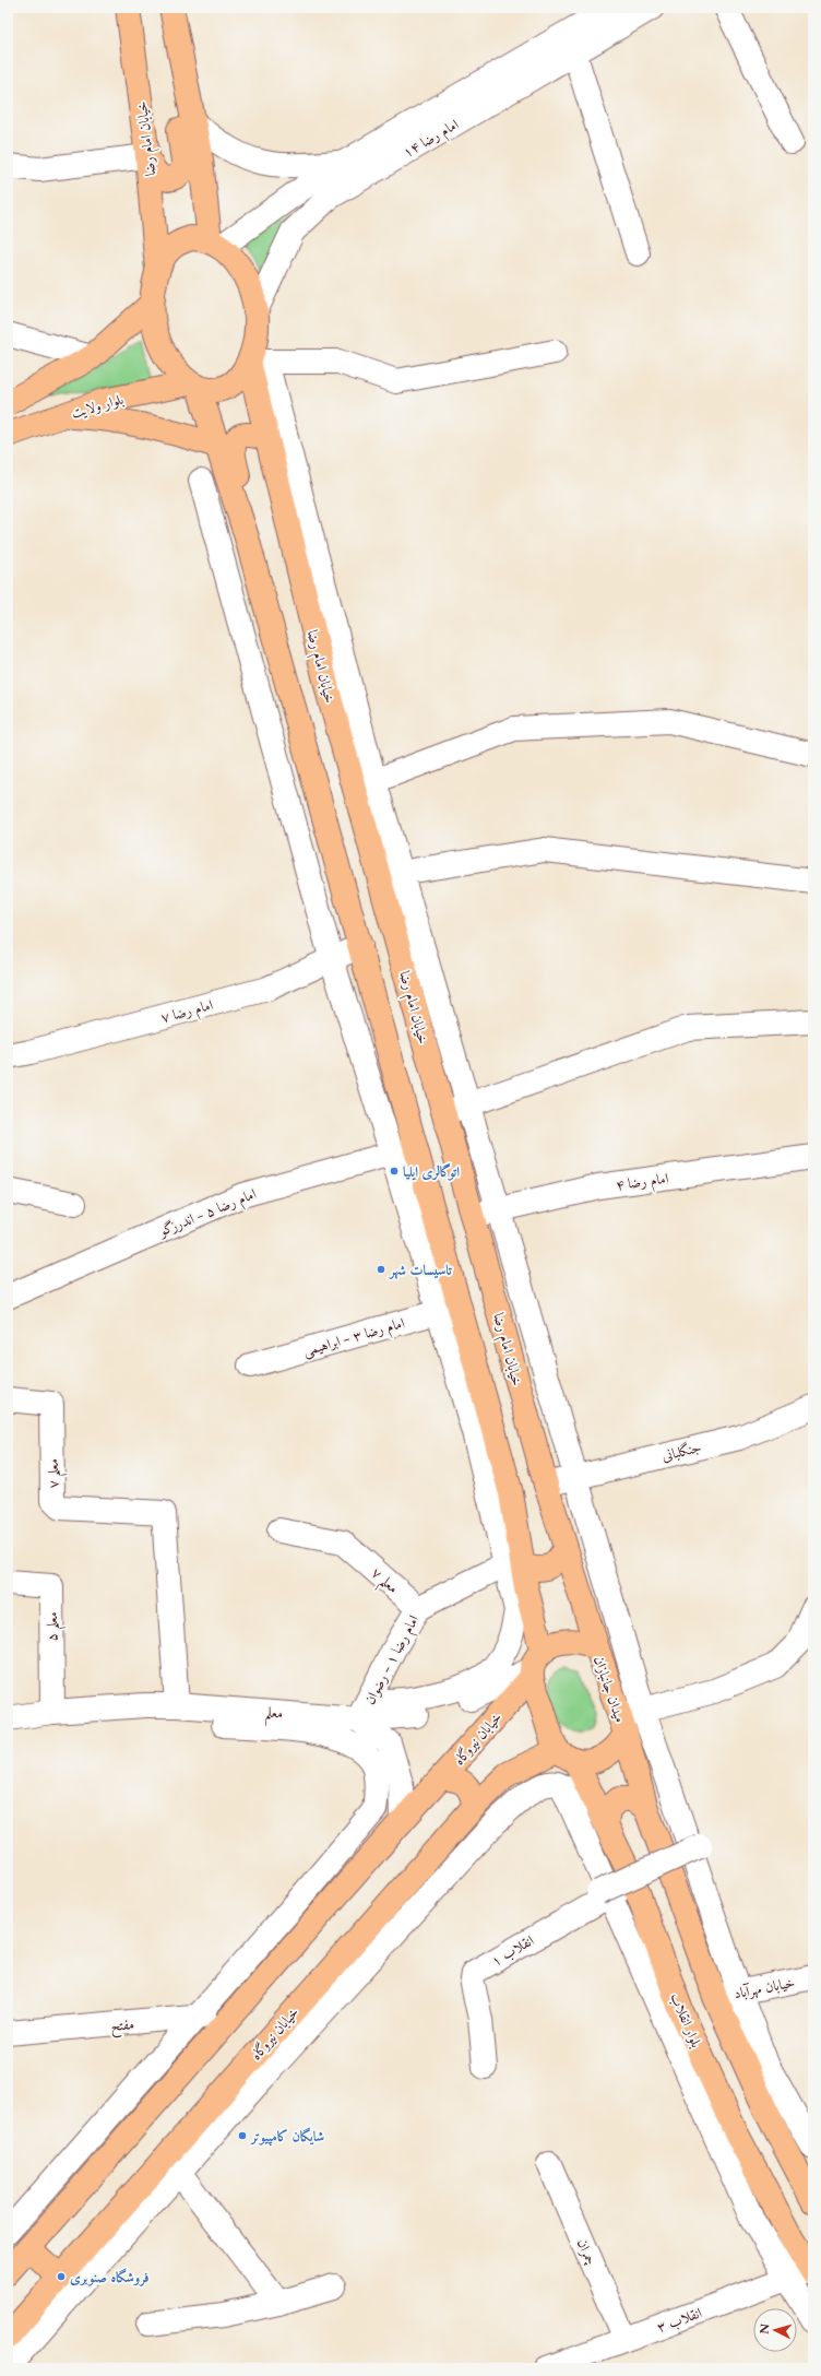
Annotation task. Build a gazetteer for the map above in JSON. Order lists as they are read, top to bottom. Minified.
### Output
{"streets":{"main road":["خیابان امام رضا","بلوار ولایت","میدان جانبازان","خیابان نیروگاه","بلوار انقلاب"],"street":["امام رضا ۱۴","امام رضا ۷","امام رضا ۴","امام رضا ۵ - اندرزگو","امام رضا ۳ - ابراهیمی","جنگلبانی","معلم ۷","معلم ۵","امام رضا ۱ - رضوان","معلم","انقلاب ۱","خیابان مهرآباد","مفتح","چمران","انقلاب ۳"]},"crossings":[["امام رضا ۱۴","خیابان امام رضا"],["امام رضا ۱۴","بلوار ولایت"],["خیابان امام رضا","بلوار ولایت"],["خیابان امام رضا","امام رضا ۴"],["خیابان امام رضا","جنگلبانی"],["خیابان امام رضا","میدان جانبازان"],["معلم ۷","امام رضا ۱ - رضوان"],["معلم ۷","معلم"],["معلم ۵","معلم"],["امام رضا ۱ - رضوان","معلم"],["میدان جانبازان","معلم"],["میدان جانبازان","خیابان نیروگاه"],["میدان جانبازان","بلوار انقلاب"],["معلم","خیابان نیروگاه"],["خیابان نیروگاه","بلوار انقلاب"],["خیابان نیروگاه","مفتح"],["انقلاب ۱","بلوار انقلاب"],["بلوار انقلاب","انقلاب ۳"],["چمران","انقلاب ۳"]],"places":["اتوگالری ایلیا","تاسیسات شهر","شایگان کامپیوتر","فروشگاه صنوبری"],"north":"left"}
